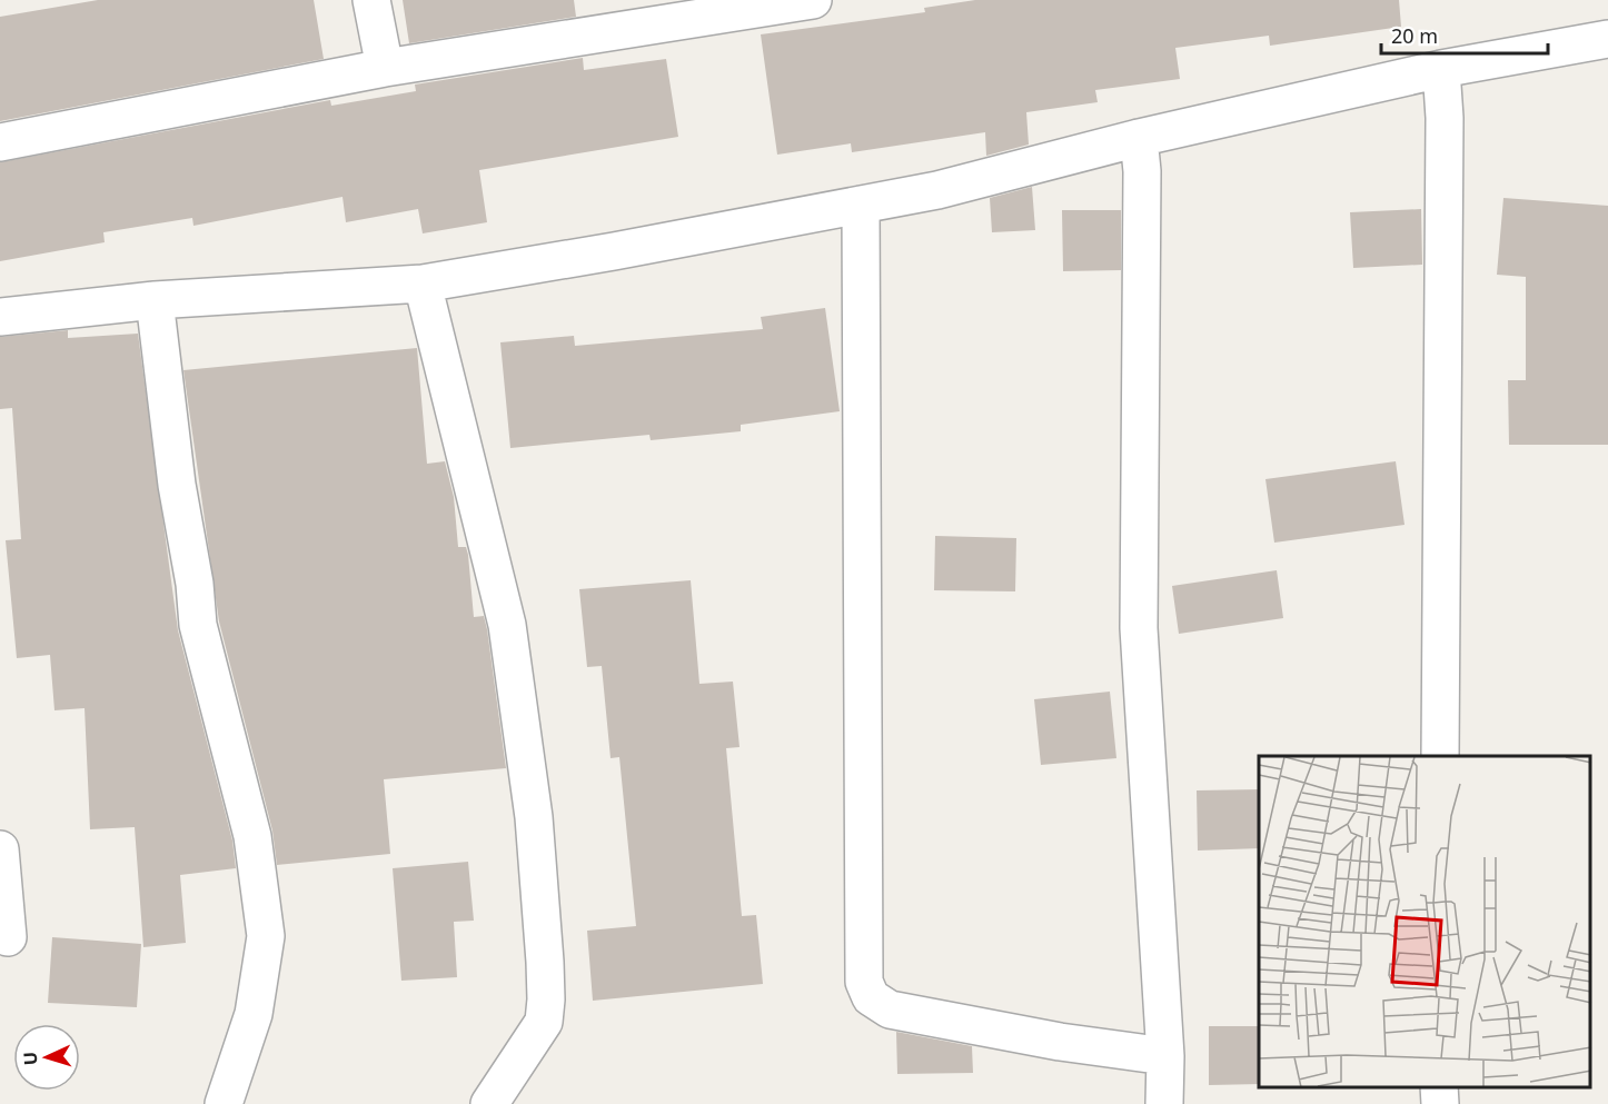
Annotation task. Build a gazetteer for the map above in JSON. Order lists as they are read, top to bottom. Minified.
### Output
{"scale_bar":"20 m","north":"left"}
